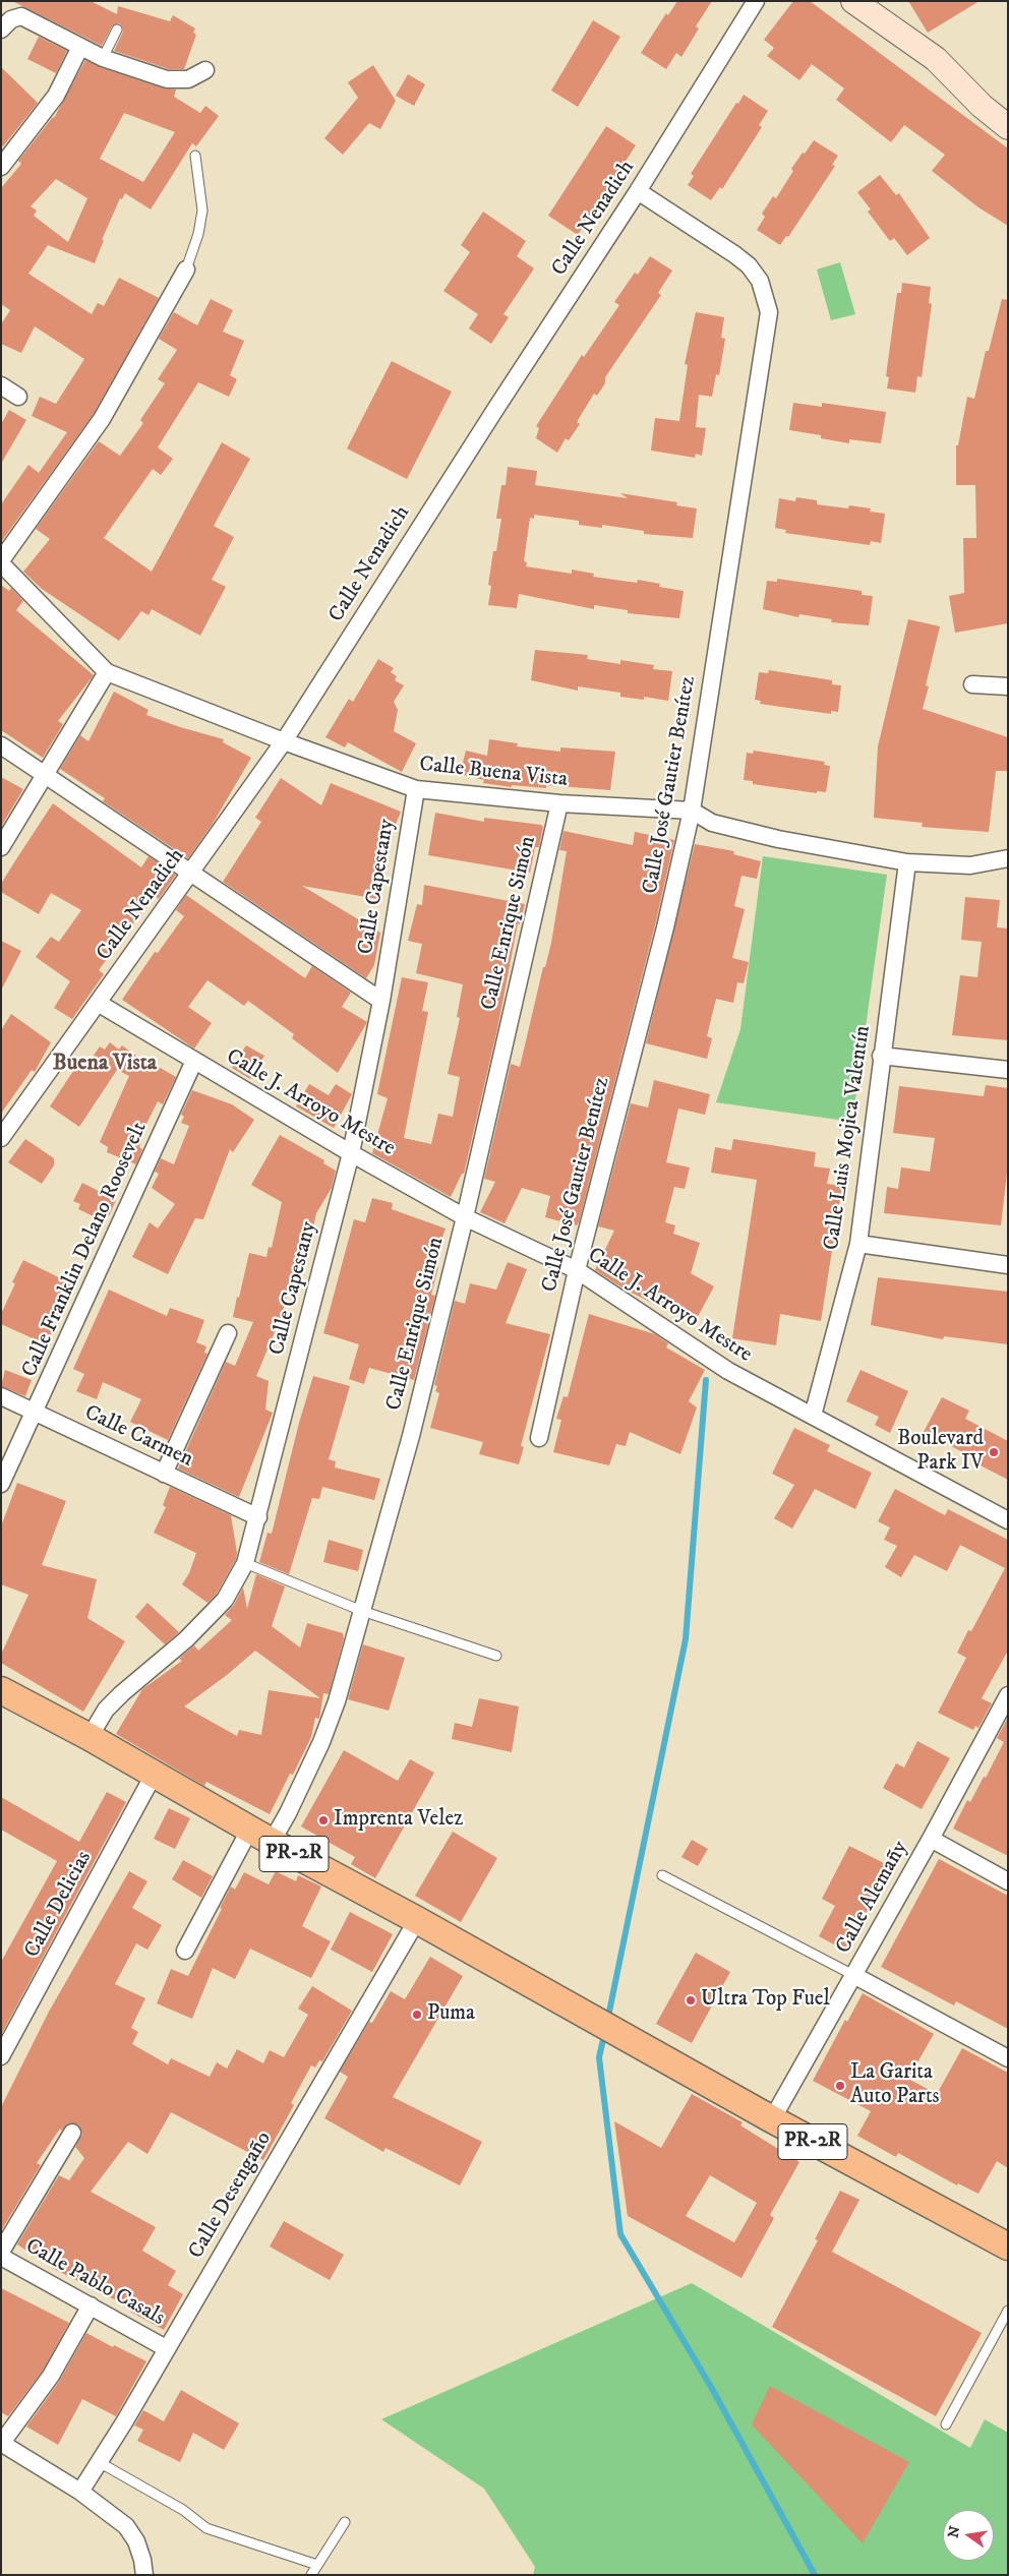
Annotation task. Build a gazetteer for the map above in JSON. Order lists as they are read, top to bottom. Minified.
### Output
{"streets":{"main road":["PR-2R"],"street":["Calle Nenadich","Calle Buena Vista","Calle José Gautier Benítez","Calle Capestany","Calle Enrique Simón","Calle J. Arroyo Mestre","Calle Luis Mojica Valentín","Calle Franklin Delano Roosevelt","Calle Carmen","Calle Alemañy","Calle Delicias","Calle Desengaño","Calle Pablo Casals"]},"crossings":[["Calle Nenadich","Calle Buena Vista"],["Calle Nenadich","Calle José Gautier Benítez"],["Calle Nenadich","Calle J. Arroyo Mestre"],["Calle Buena Vista","Calle José Gautier Benítez"],["Calle Buena Vista","Calle Capestany"],["Calle Buena Vista","Calle Enrique Simón"],["Calle Buena Vista","Calle Luis Mojica Valentín"],["Calle José Gautier Benítez","Calle J. Arroyo Mestre"],["Calle Capestany","Calle J. Arroyo Mestre"],["Calle Capestany","Calle Carmen"],["Calle Capestany","PR-2R"],["Calle Enrique Simón","Calle J. Arroyo Mestre"],["Calle Enrique Simón","PR-2R"],["Calle J. Arroyo Mestre","Calle Luis Mojica Valentín"],["Calle J. Arroyo Mestre","Calle Franklin Delano Roosevelt"],["Calle Franklin Delano Roosevelt","Calle Carmen"],["PR-2R","Calle Alemañy"],["PR-2R","Calle Delicias"],["PR-2R","Calle Desengaño"],["Calle Desengaño","Calle Pablo Casals"]],"districts":["Buena Vista"],"places":["Boulevard Park IV","Imprenta Velez","Ultra Top Fuel","Puma","La Garita Auto Parts"],"north":"left"}
